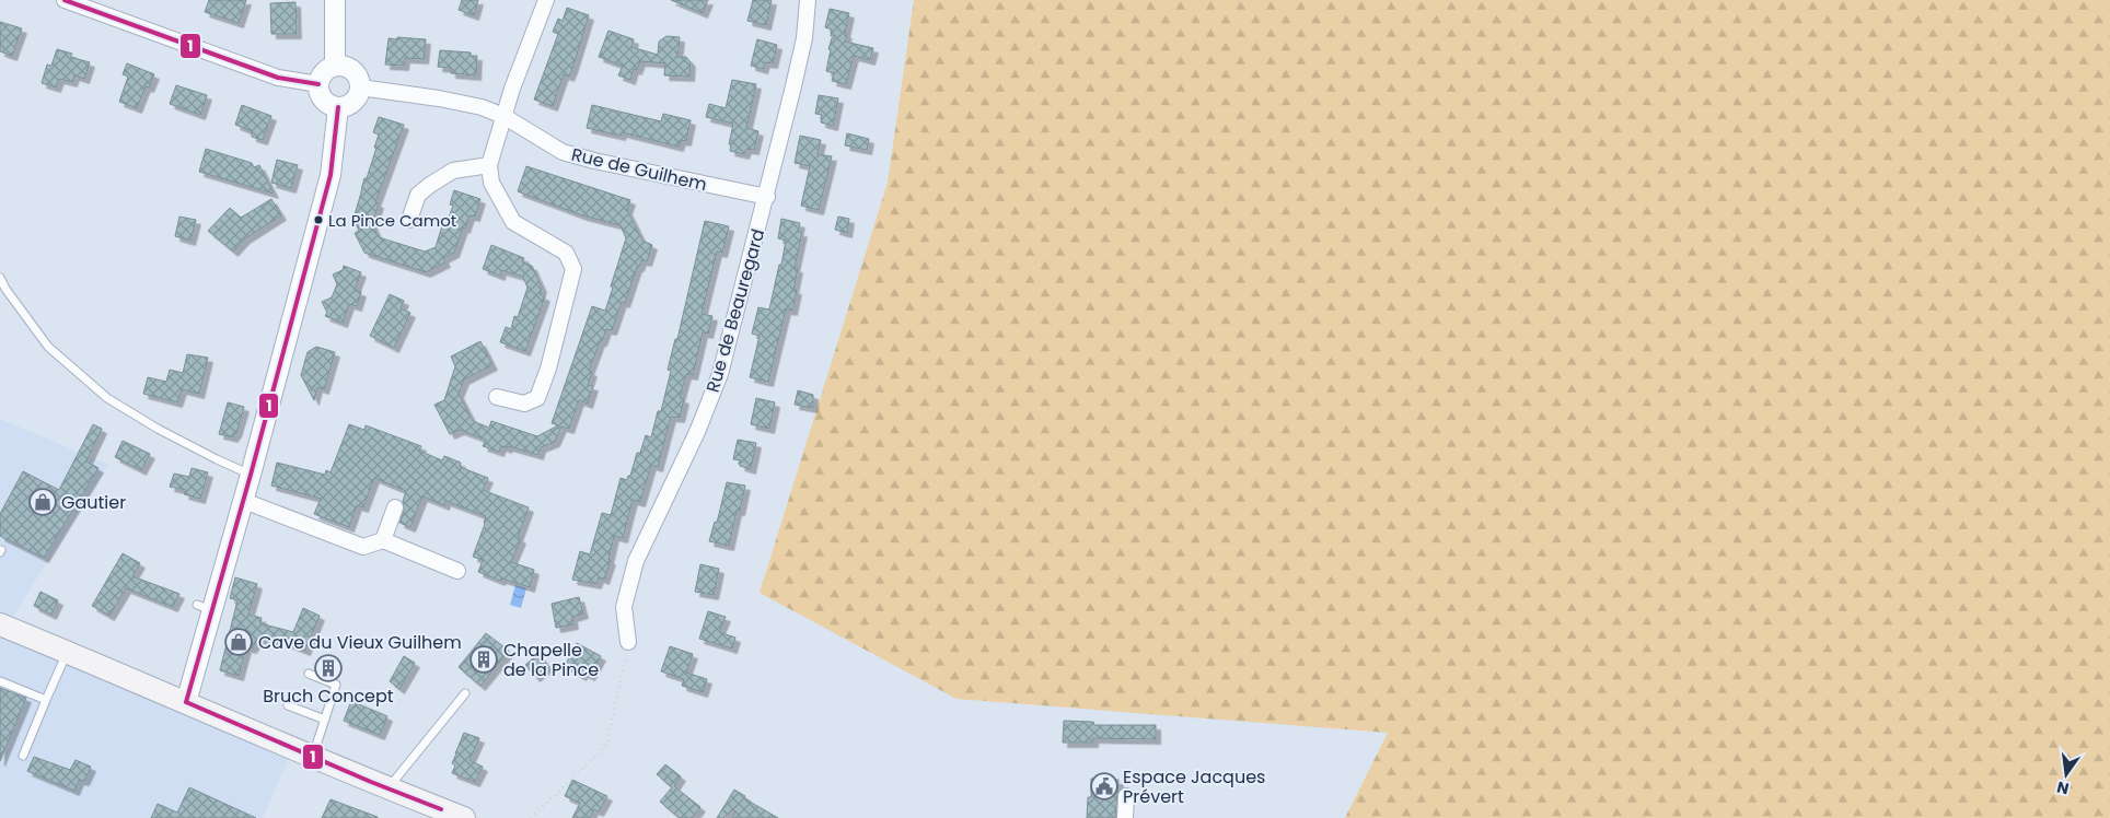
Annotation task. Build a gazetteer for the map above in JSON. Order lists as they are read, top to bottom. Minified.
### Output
{"streets":{"street":["Rue de Guilhem","Rue de Beauregard"]},"crossings":[["Rue de Guilhem","Rue de Beauregard"]],"places":{"other":["La Pince Camot"],"shop":["Gautier","Cave du Vieux Guilhem"],"building":["Chapelle de la Pince","Bruch Concept"],"public building":["Espace Jacques Prévert"]},"lines":["transit line 1"],"north":"bottom"}
